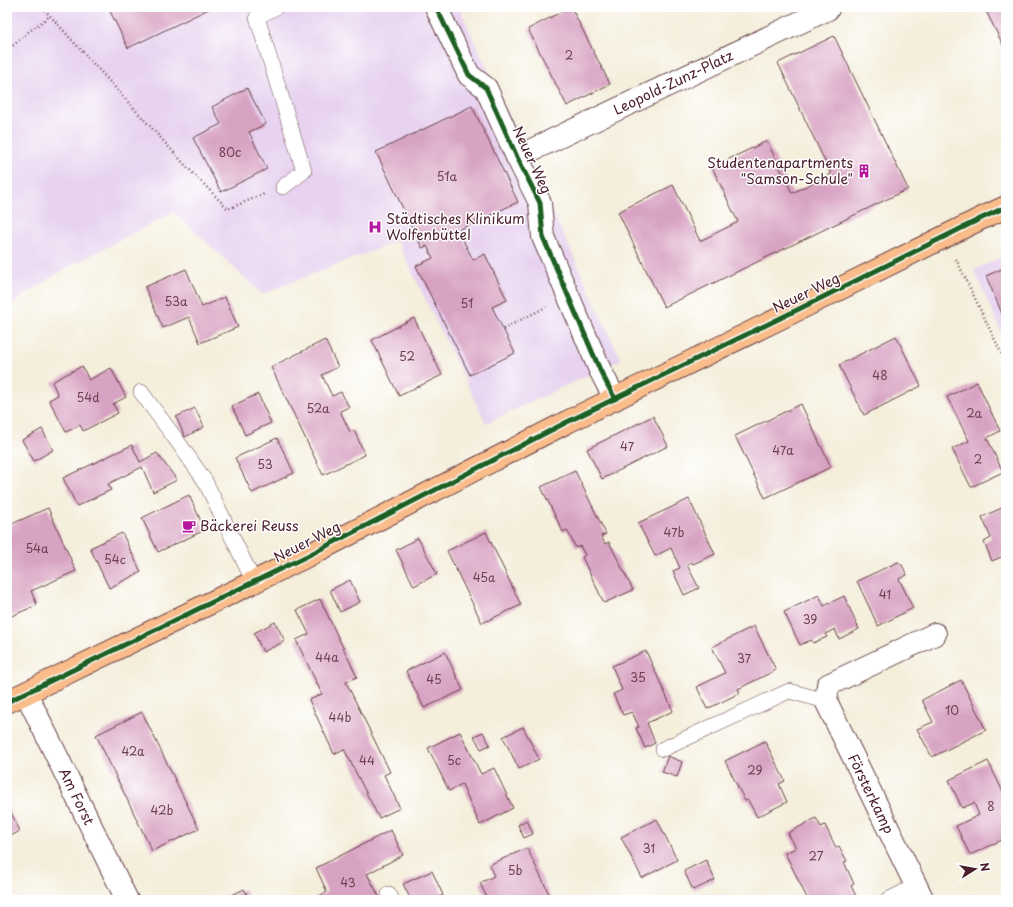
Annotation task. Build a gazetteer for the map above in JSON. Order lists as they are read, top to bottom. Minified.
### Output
{"streets":{"main road":["Neuer Weg"],"street":["Leopold-Zunz-Platz","Försterkamp","Am Forst"]},"crossings":[["Leopold-Zunz-Platz","Neuer Weg"],["Neuer Weg","Am Forst"]],"places":{"building":["Studentenapartments \"Samson-Schule\""],"hospital":["Städtisches Klinikum Wolfenbüttel"],"cafe":["Bäckerei Reuss"]},"house_numbers":["2","80c","51a","53a","51","52","48","54d","52a","2a","47","47a","2","53","47b","54a","54c","45a","41","39","44a","37","35","45","10","44b","42a","44","5c","29","8","42b","31","27","5b","43"],"north":"right"}
